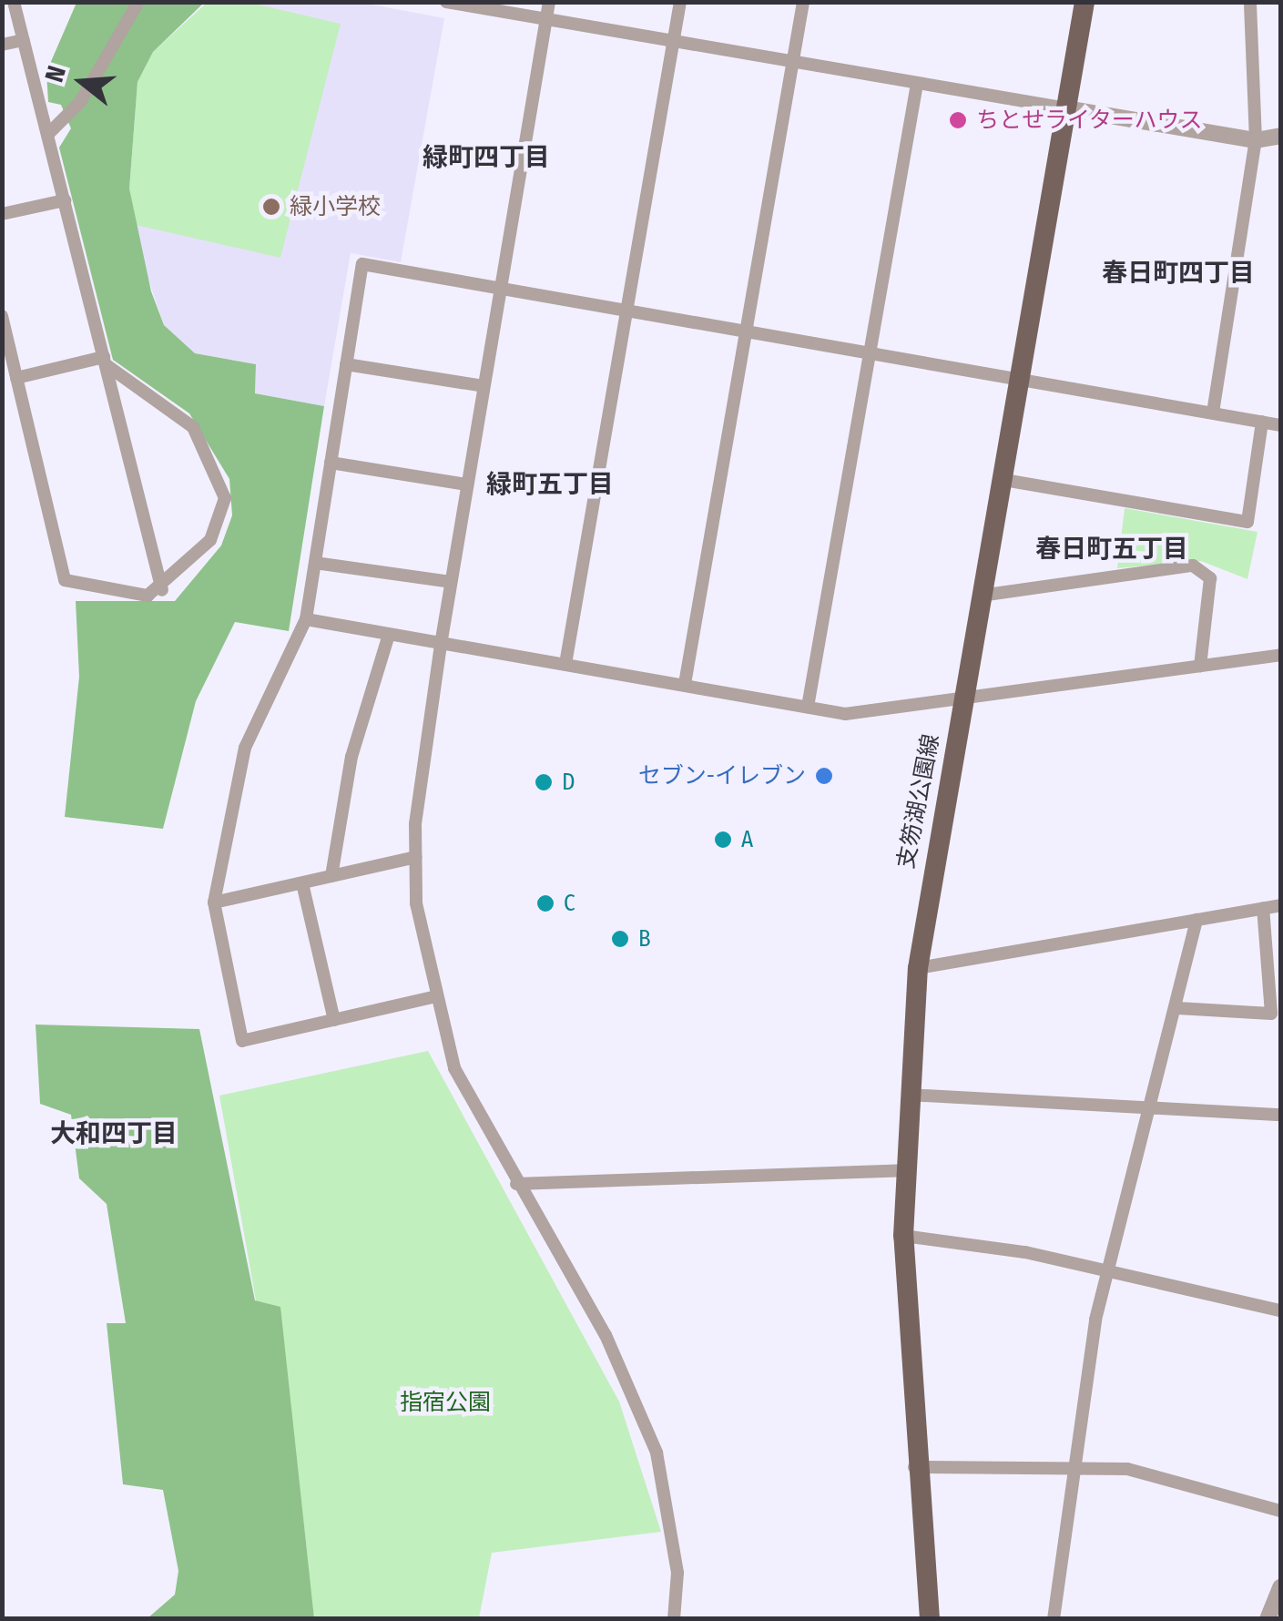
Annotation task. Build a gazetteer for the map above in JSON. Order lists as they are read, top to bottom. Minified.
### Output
{"streets":{"main road":["支笏湖公園線"]},"districts":["緑町四丁目","春日町四丁目","緑町五丁目","春日町五丁目","大和四丁目"],"parks":["指宿公園"],"places":["ちとせライターハウス","緑小学校","セブン-イレブン","D","A","C","B"],"north":"left"}
